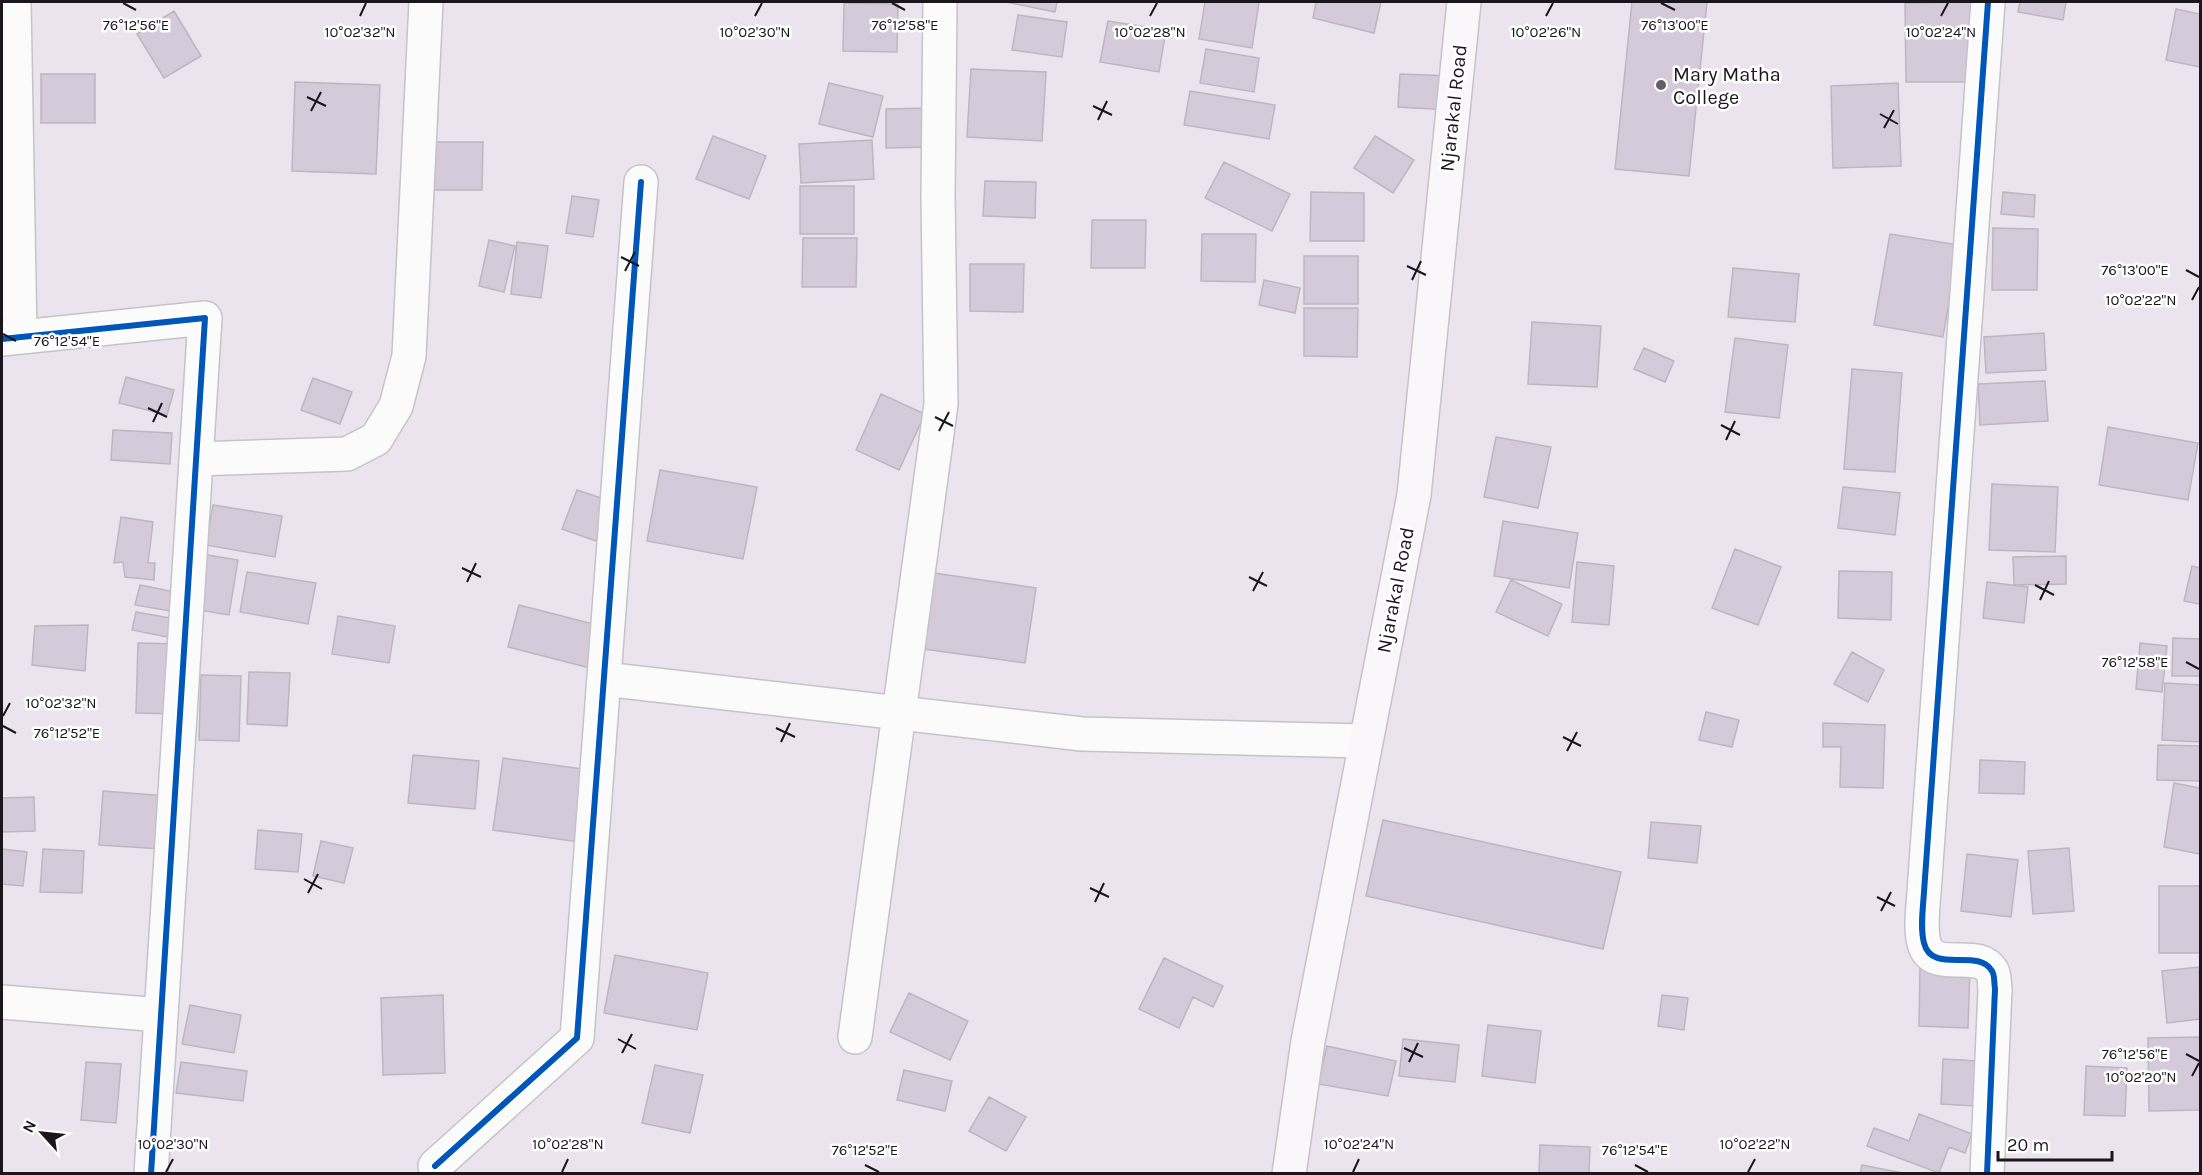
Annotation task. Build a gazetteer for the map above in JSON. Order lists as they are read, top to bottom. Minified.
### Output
{"streets":{"main road":["Njarakal Road"]},"places":["Mary Matha College"],"scale_bar":"20 m","north":"top left","coordinates":["76°12'56\"E","76°12'58\"E","76°13'00\"E","10°02'32\"N","10°02'30\"N","10°02'28\"N","10°02'26\"N","10°02'24\"N","10°02'22\"N","76°12'54\"E","76°12'52\"E","10°02'20\"N"]}
